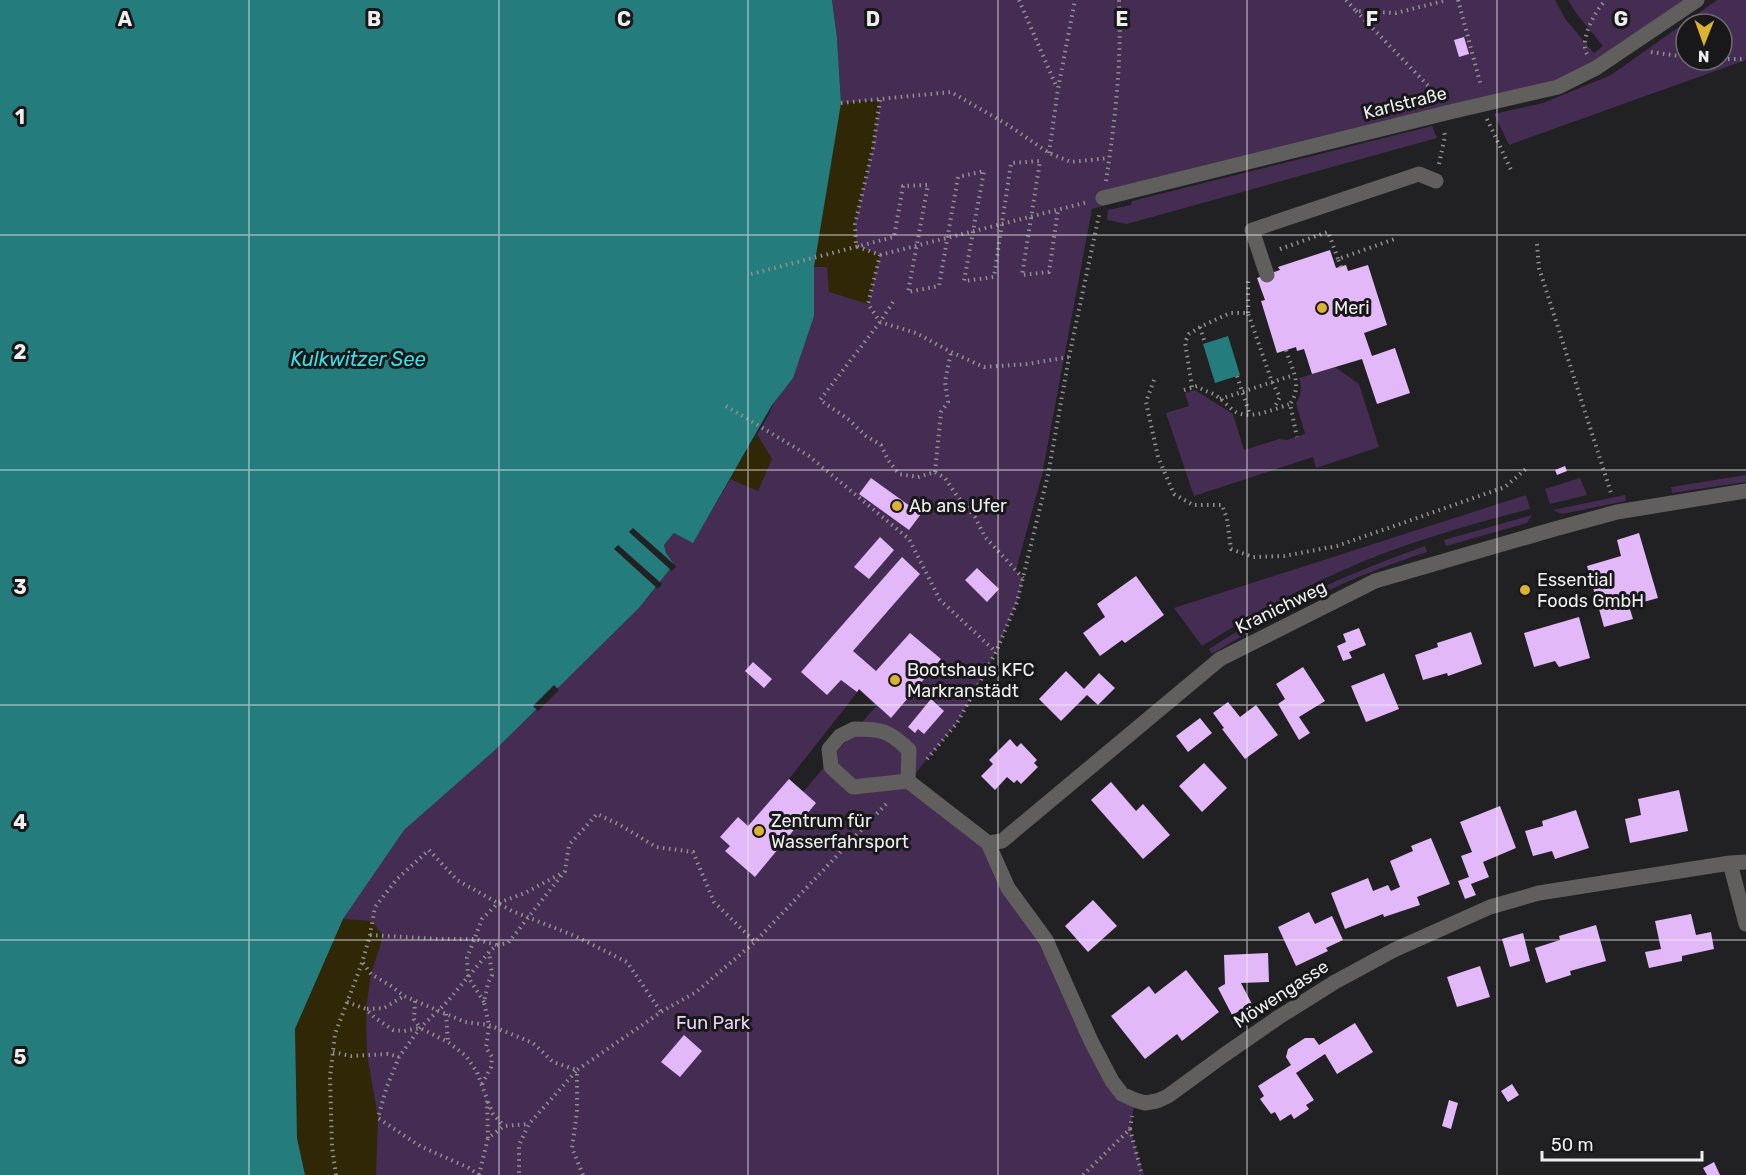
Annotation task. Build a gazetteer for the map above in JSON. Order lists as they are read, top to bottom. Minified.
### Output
{"streets":{"street":["Karlstraße","Kranichweg","Möwengasse"]},"water":["Kulkwitzer See"],"parks":["Fun Park"],"places":["Meri","Ab ans Ufer","Essential Foods GmbH","Bootshaus KFC Markranstädt","Zentrum für Wasserfahrsport"],"scale_bar":"50 m","north":"bottom","grid":{"columns":["A","B","C","D","E","F","G"],"rows":["1","2","3","4","5"]}}
